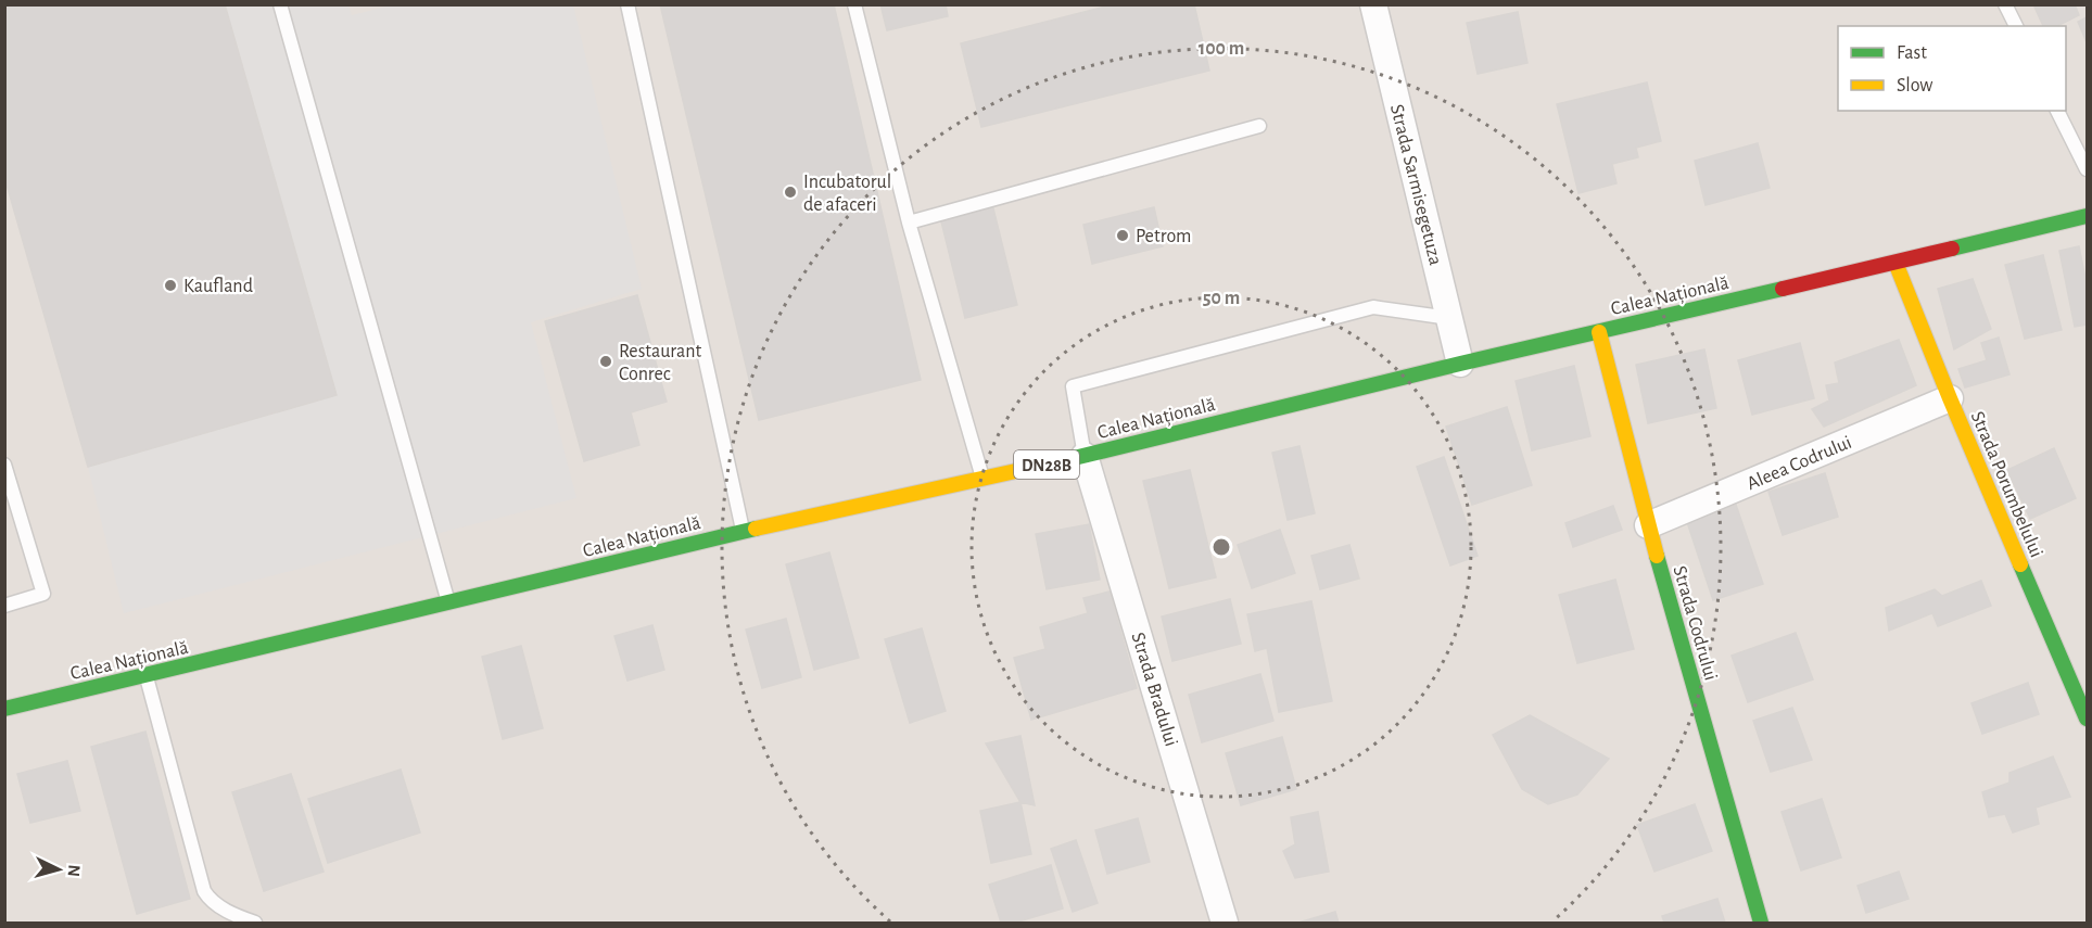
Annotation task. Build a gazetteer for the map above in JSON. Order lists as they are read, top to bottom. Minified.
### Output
{"streets":{"main road":["Calea Națională","DN28B","Strada Porumbelului","Strada Codrului"],"street":["Strada Sarmisegetuza","Aleea Codrului","Strada Bradului"]},"crossings":[["Strada Sarmisegetuza","Calea Națională"],["Calea Națională","Strada Porumbelului"],["Calea Națională","Strada Codrului"],["Calea Națională","Strada Bradului"],["Aleea Codrului","Strada Porumbelului"],["Aleea Codrului","Strada Codrului"]],"places":["Incubatorul de afaceri","Petrom","Kaufland","Restaurant Conrec"],"legend":["Fast","Slow"],"north":"right","rings":["100 m","50 m"]}
